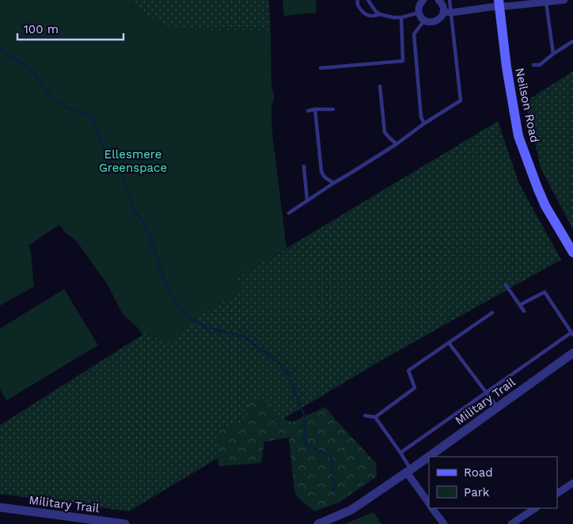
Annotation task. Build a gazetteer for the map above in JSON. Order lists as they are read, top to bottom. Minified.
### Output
{"streets":{"main road":["Neilson Road"],"street":["Military Trail"]},"parks":["Ellesmere Greenspace"],"legend":["Road","Park"],"scale_bar":"100 m"}
